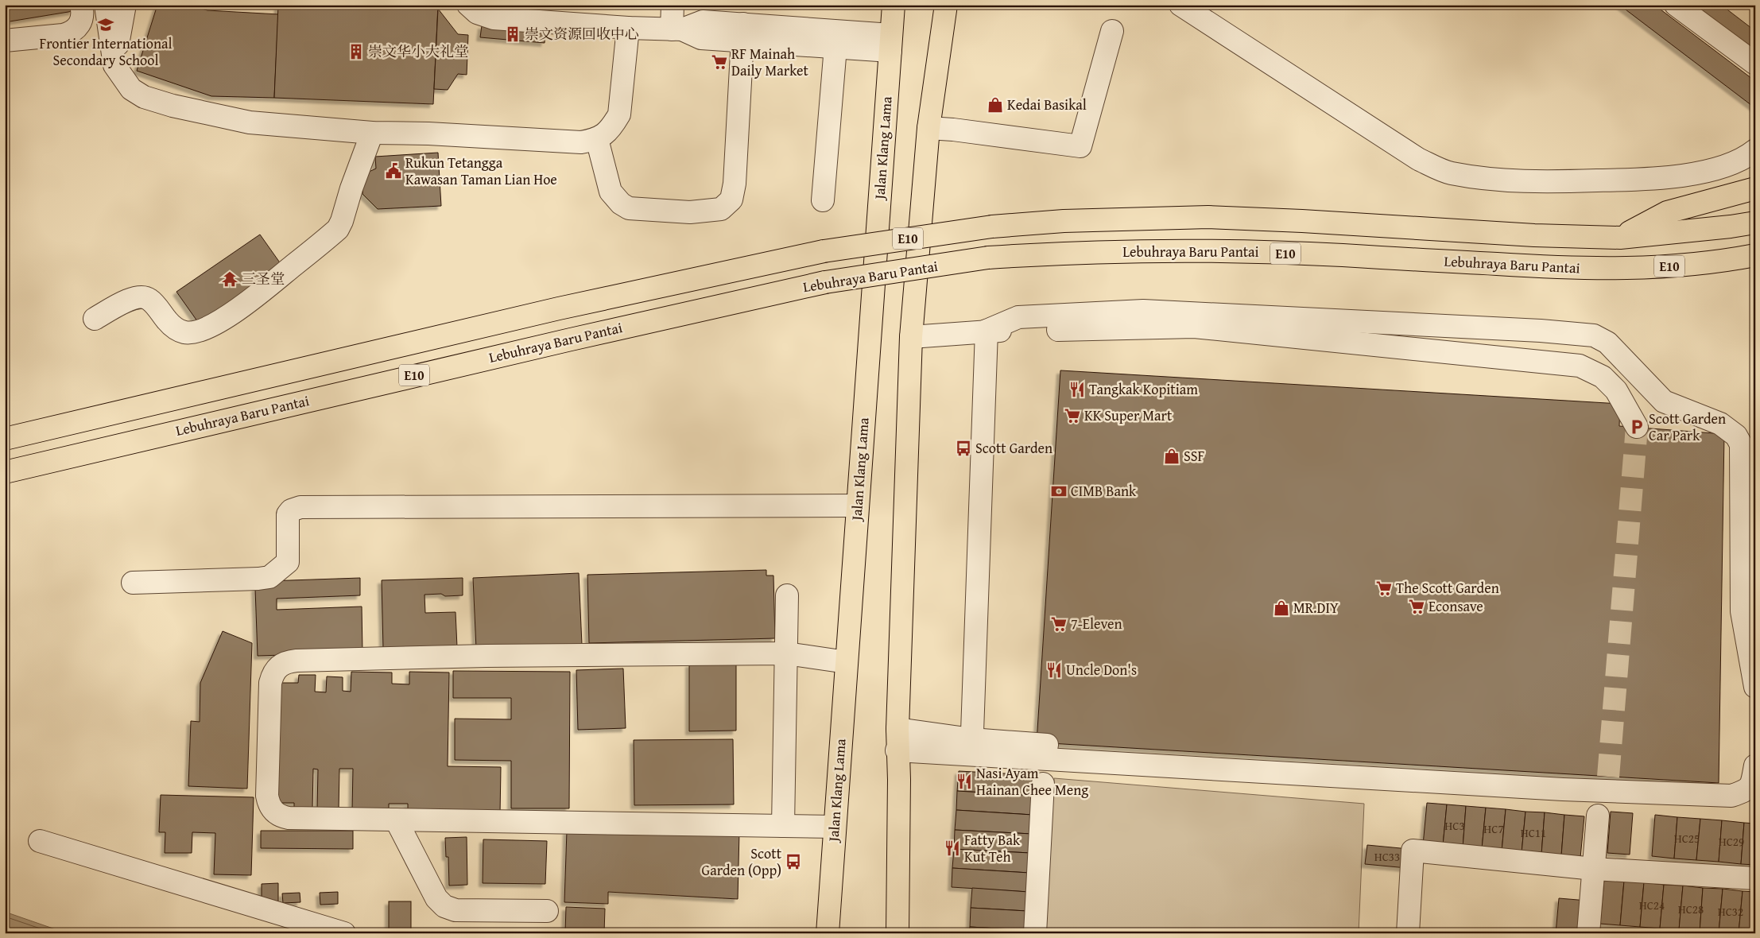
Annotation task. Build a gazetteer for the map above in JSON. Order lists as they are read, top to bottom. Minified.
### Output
{"streets":{"main road":["Jalan Klang Lama","E10","Lebuhraya Baru Pantai"]},"places":{"school or university":["Frontier International Secondary School"],"building":["崇文资源回收中心","崇文华小大礼堂"],"supermarket":["RF Mainah Daily Market","KK Super Mart","The Scott Garden","Econsave","7-Eleven"],"shop":["Kedai Basikal","SSF","MR.DIY"],"public building":["Rukun Tetangga Kawasan Taman Lian Hoe"],"temple":["三圣堂"],"restaurant":["Tangkak Kopitiam","Uncle Don's","Nasi Ayam Hainan Chee Meng","Fatty Bak Kut Teh"],"parking":["Scott Garden Car Park"],"bus stop":["Scott Garden","Scott Garden (Opp)"],"bank":["CIMB Bank"]},"house_numbers":["HC3","HC7","HC11","HC25","HC29","HC33","HC24","HC28","HC32"]}
